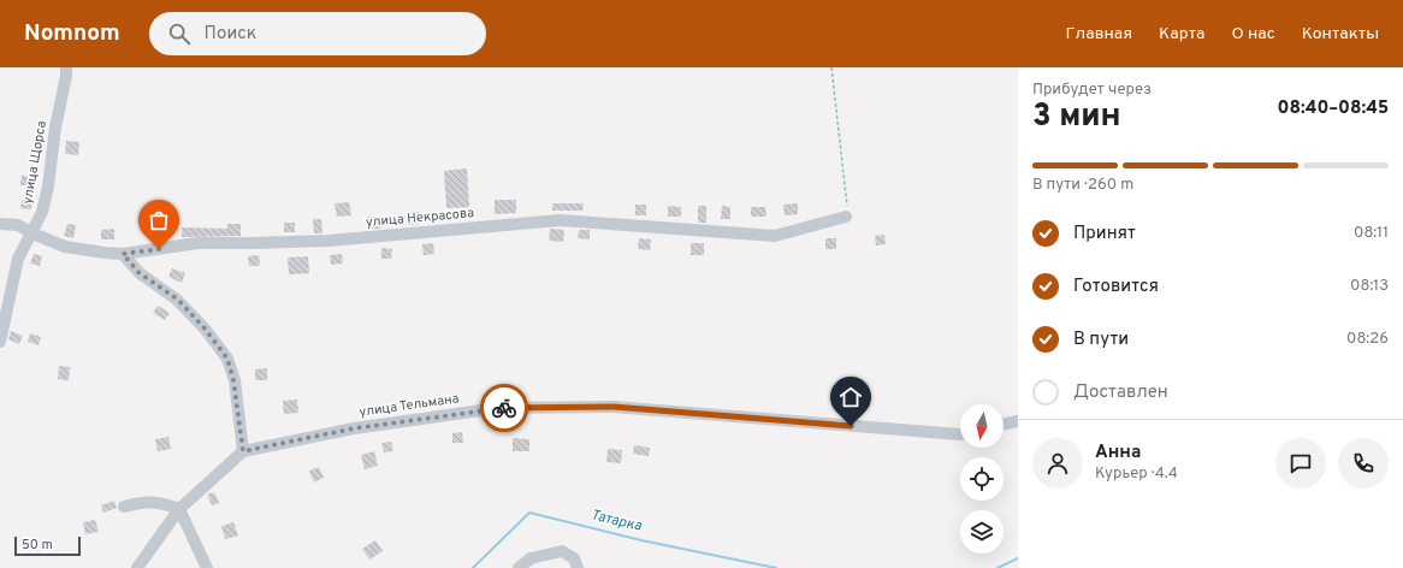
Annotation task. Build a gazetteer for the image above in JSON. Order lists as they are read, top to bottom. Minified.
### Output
{"streets":{"street":["улица Щорса","улица Некрасова","улица Тельмана"]},"crossings":[["улица Щорса","улица Некрасова"]],"water":["Татарка"],"scale_bar":"50 m","north":"bottom","page":{"header":"Nomnom","search":"Поиск","nav":["Главная","Карта","О нас","Контакты"],"heading":["3 мин","Прибудет через","08:40–08:45"],"panel":["Анна","Курьер · 4.4"],"bar":"В пути · 260 m","list":[["Принят","08:11"],["Готовится","08:13"],["В пути","08:26"],"Доставлен"],"scale":"50 m"}}
